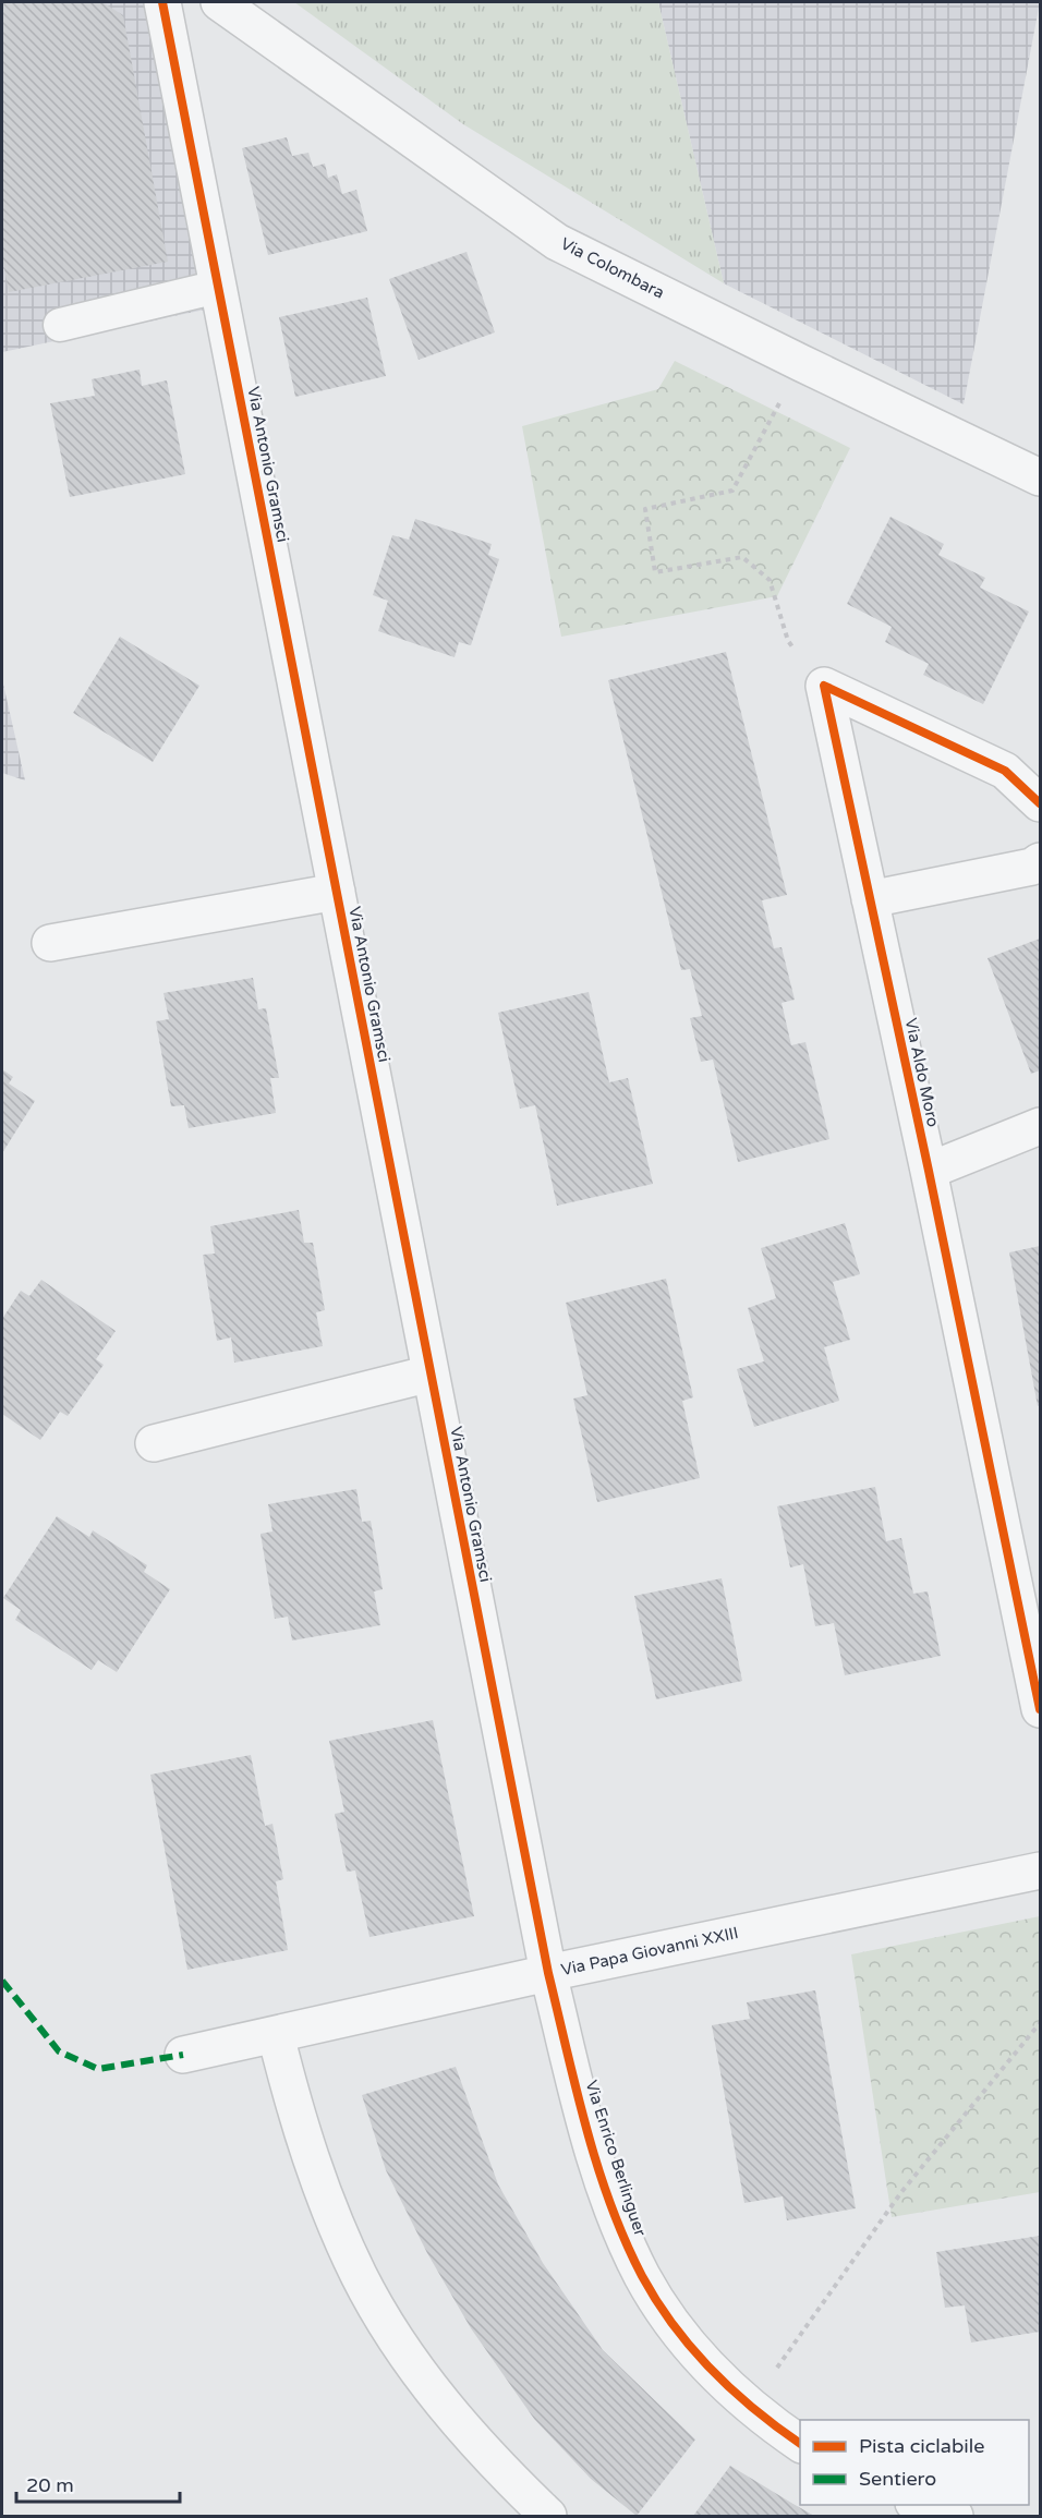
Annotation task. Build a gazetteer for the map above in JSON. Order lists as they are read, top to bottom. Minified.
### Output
{"streets":{"street":["Via Colombara","Via Antonio Gramsci","Via Aldo Moro","Via Papa Giovanni XXIII","Via Enrico Berlinguer"]},"crossings":[["Via Antonio Gramsci","Via Papa Giovanni XXIII"],["Via Antonio Gramsci","Via Enrico Berlinguer"],["Via Papa Giovanni XXIII","Via Enrico Berlinguer"]],"legend":["Pista ciclabile","Sentiero"],"scale_bar":"20 m"}
